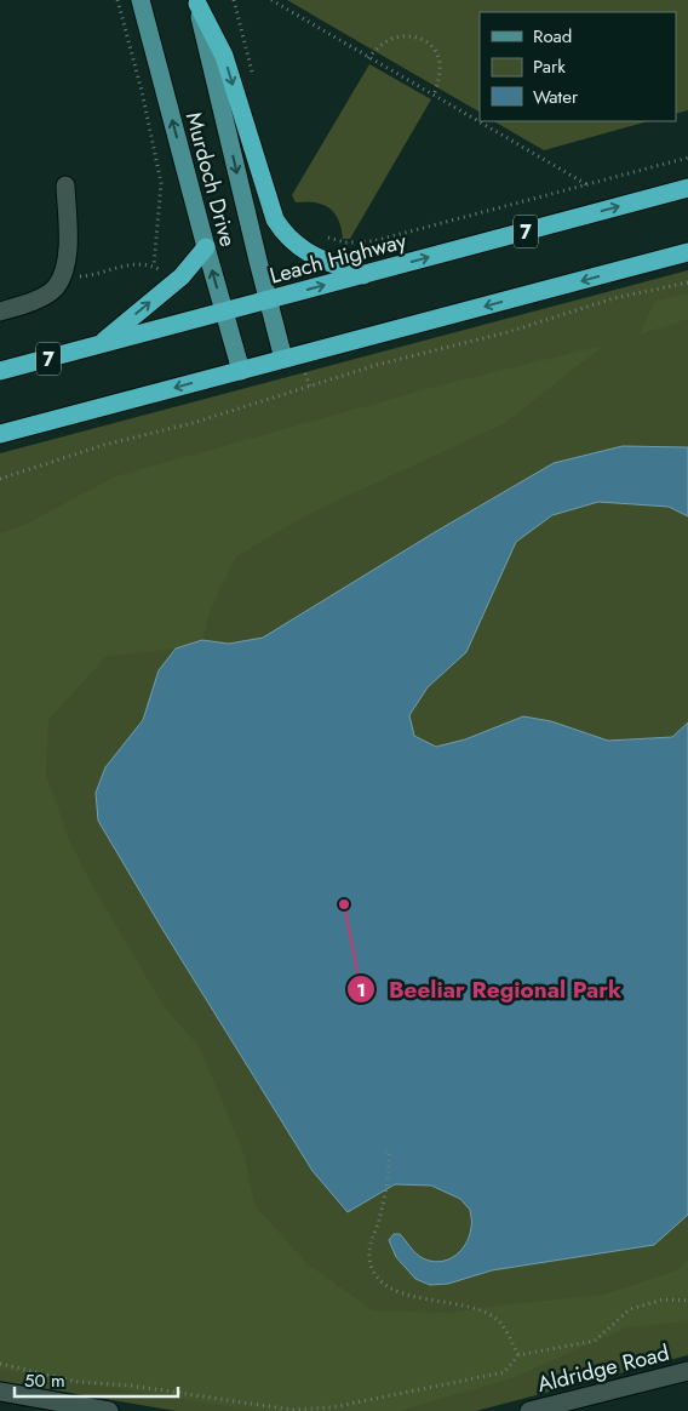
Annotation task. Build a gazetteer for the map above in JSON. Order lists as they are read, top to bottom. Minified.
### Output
{"streets":{"highway":["7","Leach Highway"],"main road":["Murdoch Drive"],"street":["Aldridge Road"]},"crossings":[["Murdoch Drive","Leach Highway"]],"places":["Beeliar Regional Park"],"legend":["Road","Park","Water"],"scale_bar":"50 m"}
